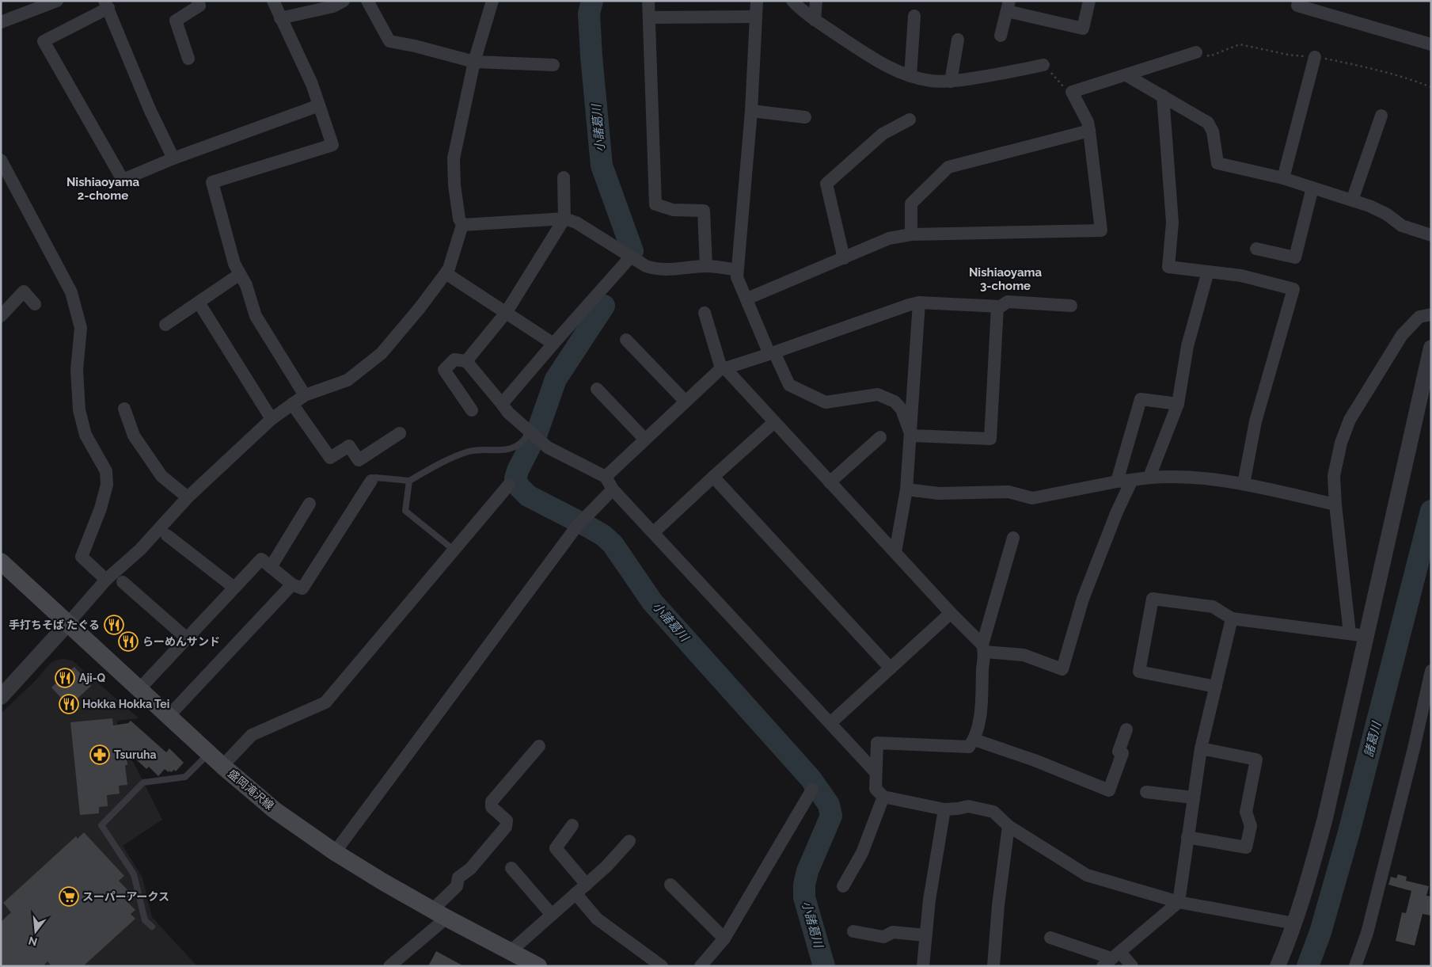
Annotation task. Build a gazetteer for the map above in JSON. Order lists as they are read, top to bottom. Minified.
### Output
{"streets":{"main road":["盛岡滝沢線"]},"districts":["Nishiaoyama 2-chome","Nishiaoyama 3-chome"],"water":["小諸葛川","諸葛川"],"places":{"restaurant":["手打ちそば たぐる","らーめんサンド","Aji-Q","Hokka Hokka Tei"],"pharmacy":["Tsuruha"],"supermarket":["スーパーアークス"]},"north":"bottom"}
